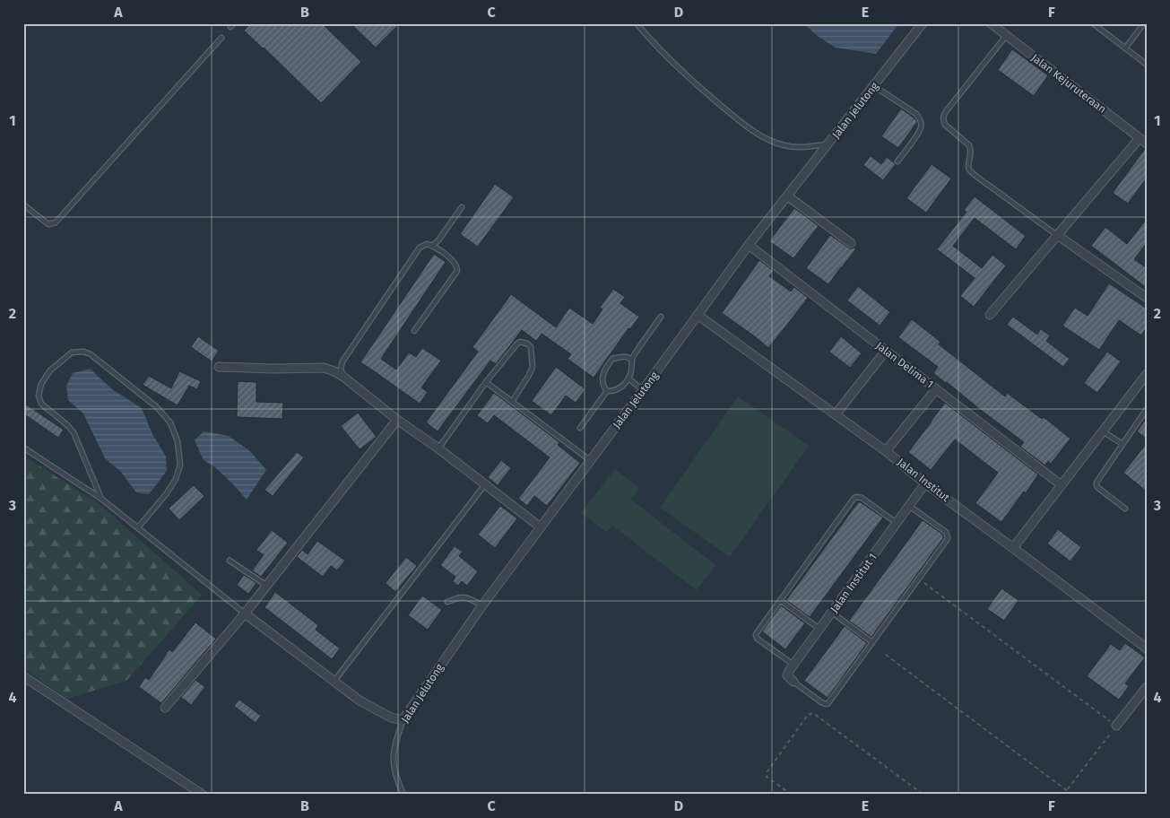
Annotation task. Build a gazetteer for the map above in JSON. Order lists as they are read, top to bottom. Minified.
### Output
{"streets":{"street":["Jalan Kejuruteraan","Jalan Jelutong","Jalan Delima 1","Jalan Institut","Jalan Institut 1"]},"crossings":[["Jalan Jelutong","Jalan Delima 1"],["Jalan Jelutong","Jalan Institut"],["Jalan Institut","Jalan Institut 1"]],"grid":{"columns":["A","B","C","D","E","F"],"rows":["1","2","3","4"]}}
